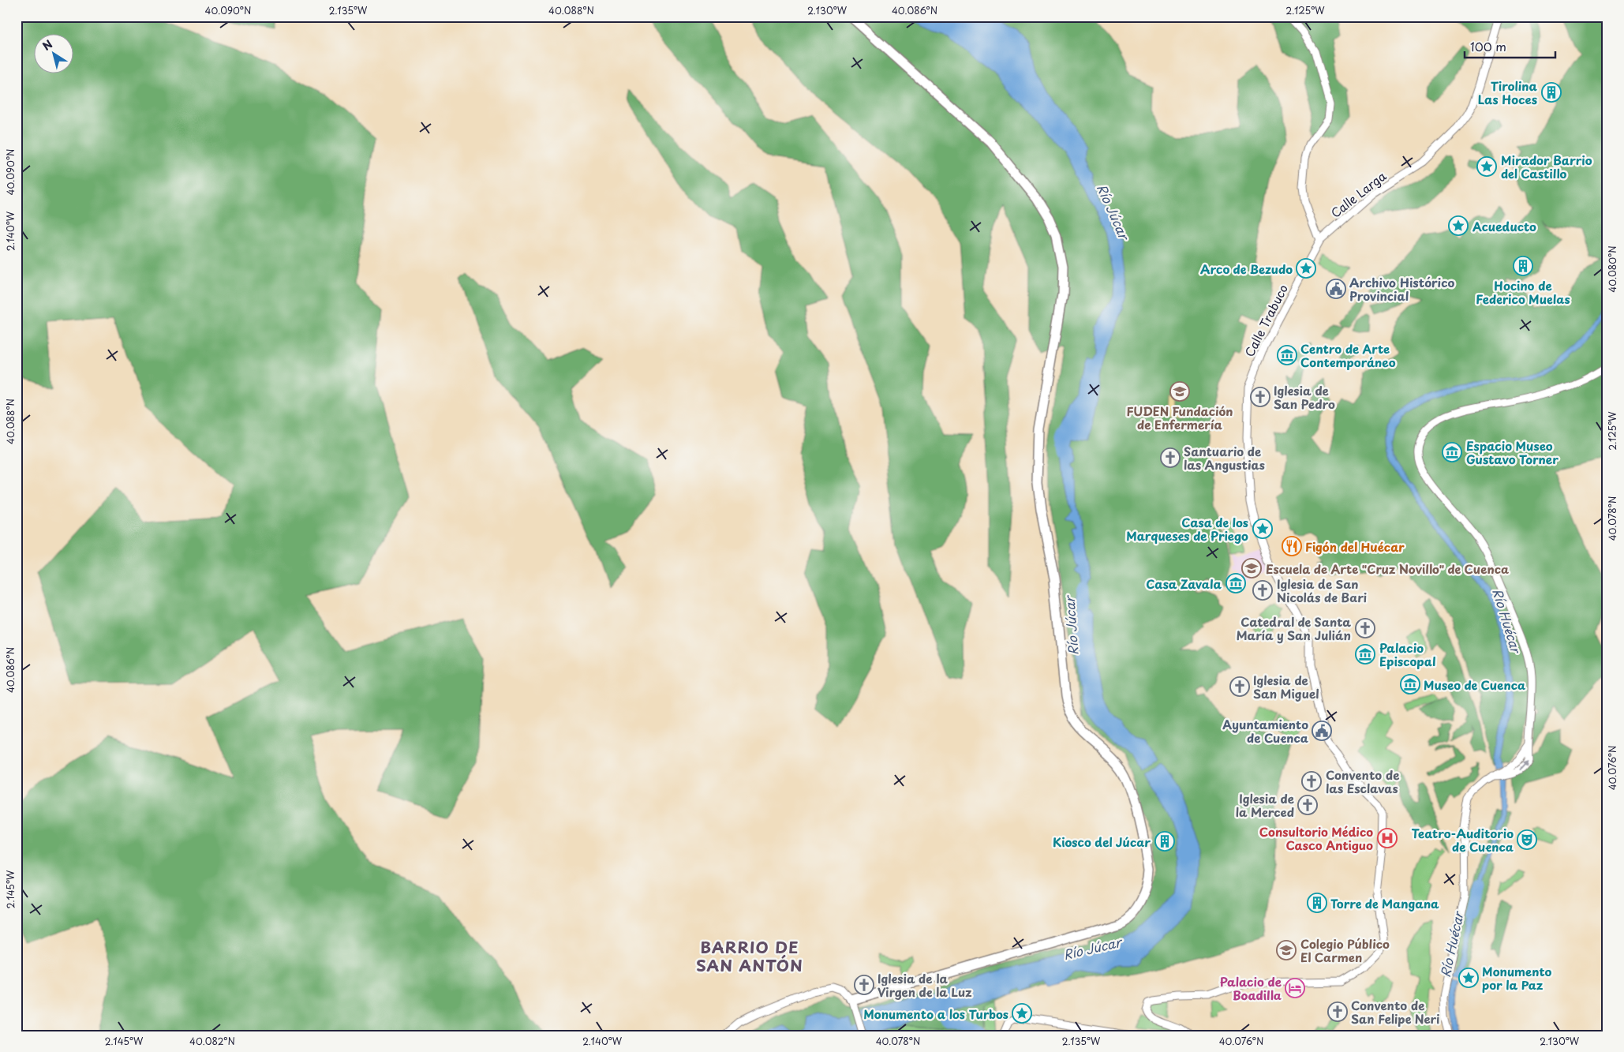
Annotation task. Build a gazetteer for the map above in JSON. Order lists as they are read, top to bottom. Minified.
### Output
{"streets":{"street":["Calle Larga","Calle Trabuco"]},"crossings":[["Calle Larga","Calle Trabuco"]],"districts":["BARRIO DE SAN ANTÓN"],"water":["Río Júcar","Río Huécar"],"places":{"building":["Tirolina Las Hoces","Hocino de Federico Muelas","Kiosco del Júcar","Torre de Mangana"],"place":["Mirador Barrio del Castillo","Acueducto","Arco de Bezudo","Casa de los Marqueses de Priego","Monumento por la Paz","Monumento a los Turbos"],"public building":["Archivo Histórico Provincial","Ayuntamiento de Cuenca"],"museum":["Centro de Arte Contemporáneo","Espacio Museo Gustavo Torner","Casa Zavala","Palacio Episcopal","Museo de Cuenca"],"school or university":["FUDEN Fundación de Enfermería","Escuela de Arte \"Cruz Novillo\" de Cuenca","Colegio Público El Carmen"],"church":["Iglesia de San Pedro","Santuario de las Angustias","Iglesia de San Nicolás de Bari","Catedral de Santa María y San Julián","Iglesia de San Miguel","Convento de las Esclavas","Iglesia de la Merced","Iglesia de la Virgen de la Luz","Convento de San Felipe Neri"],"restaurant":["Figón del Huécar"],"hospital":["Consultorio Médico Casco Antiguo"],"theatre":["Teatro-Auditorio de Cuenca"],"hotel":["Palacio de Boadilla"]},"scale_bar":"100 m","north":"top left","coordinates":["40.090°N","2.135°W","40.088°N","2.130°W","40.086°N","2.125°W","2.140°W","40.080°N","40.078°N","40.076°N","2.145°W","40.082°N"]}
